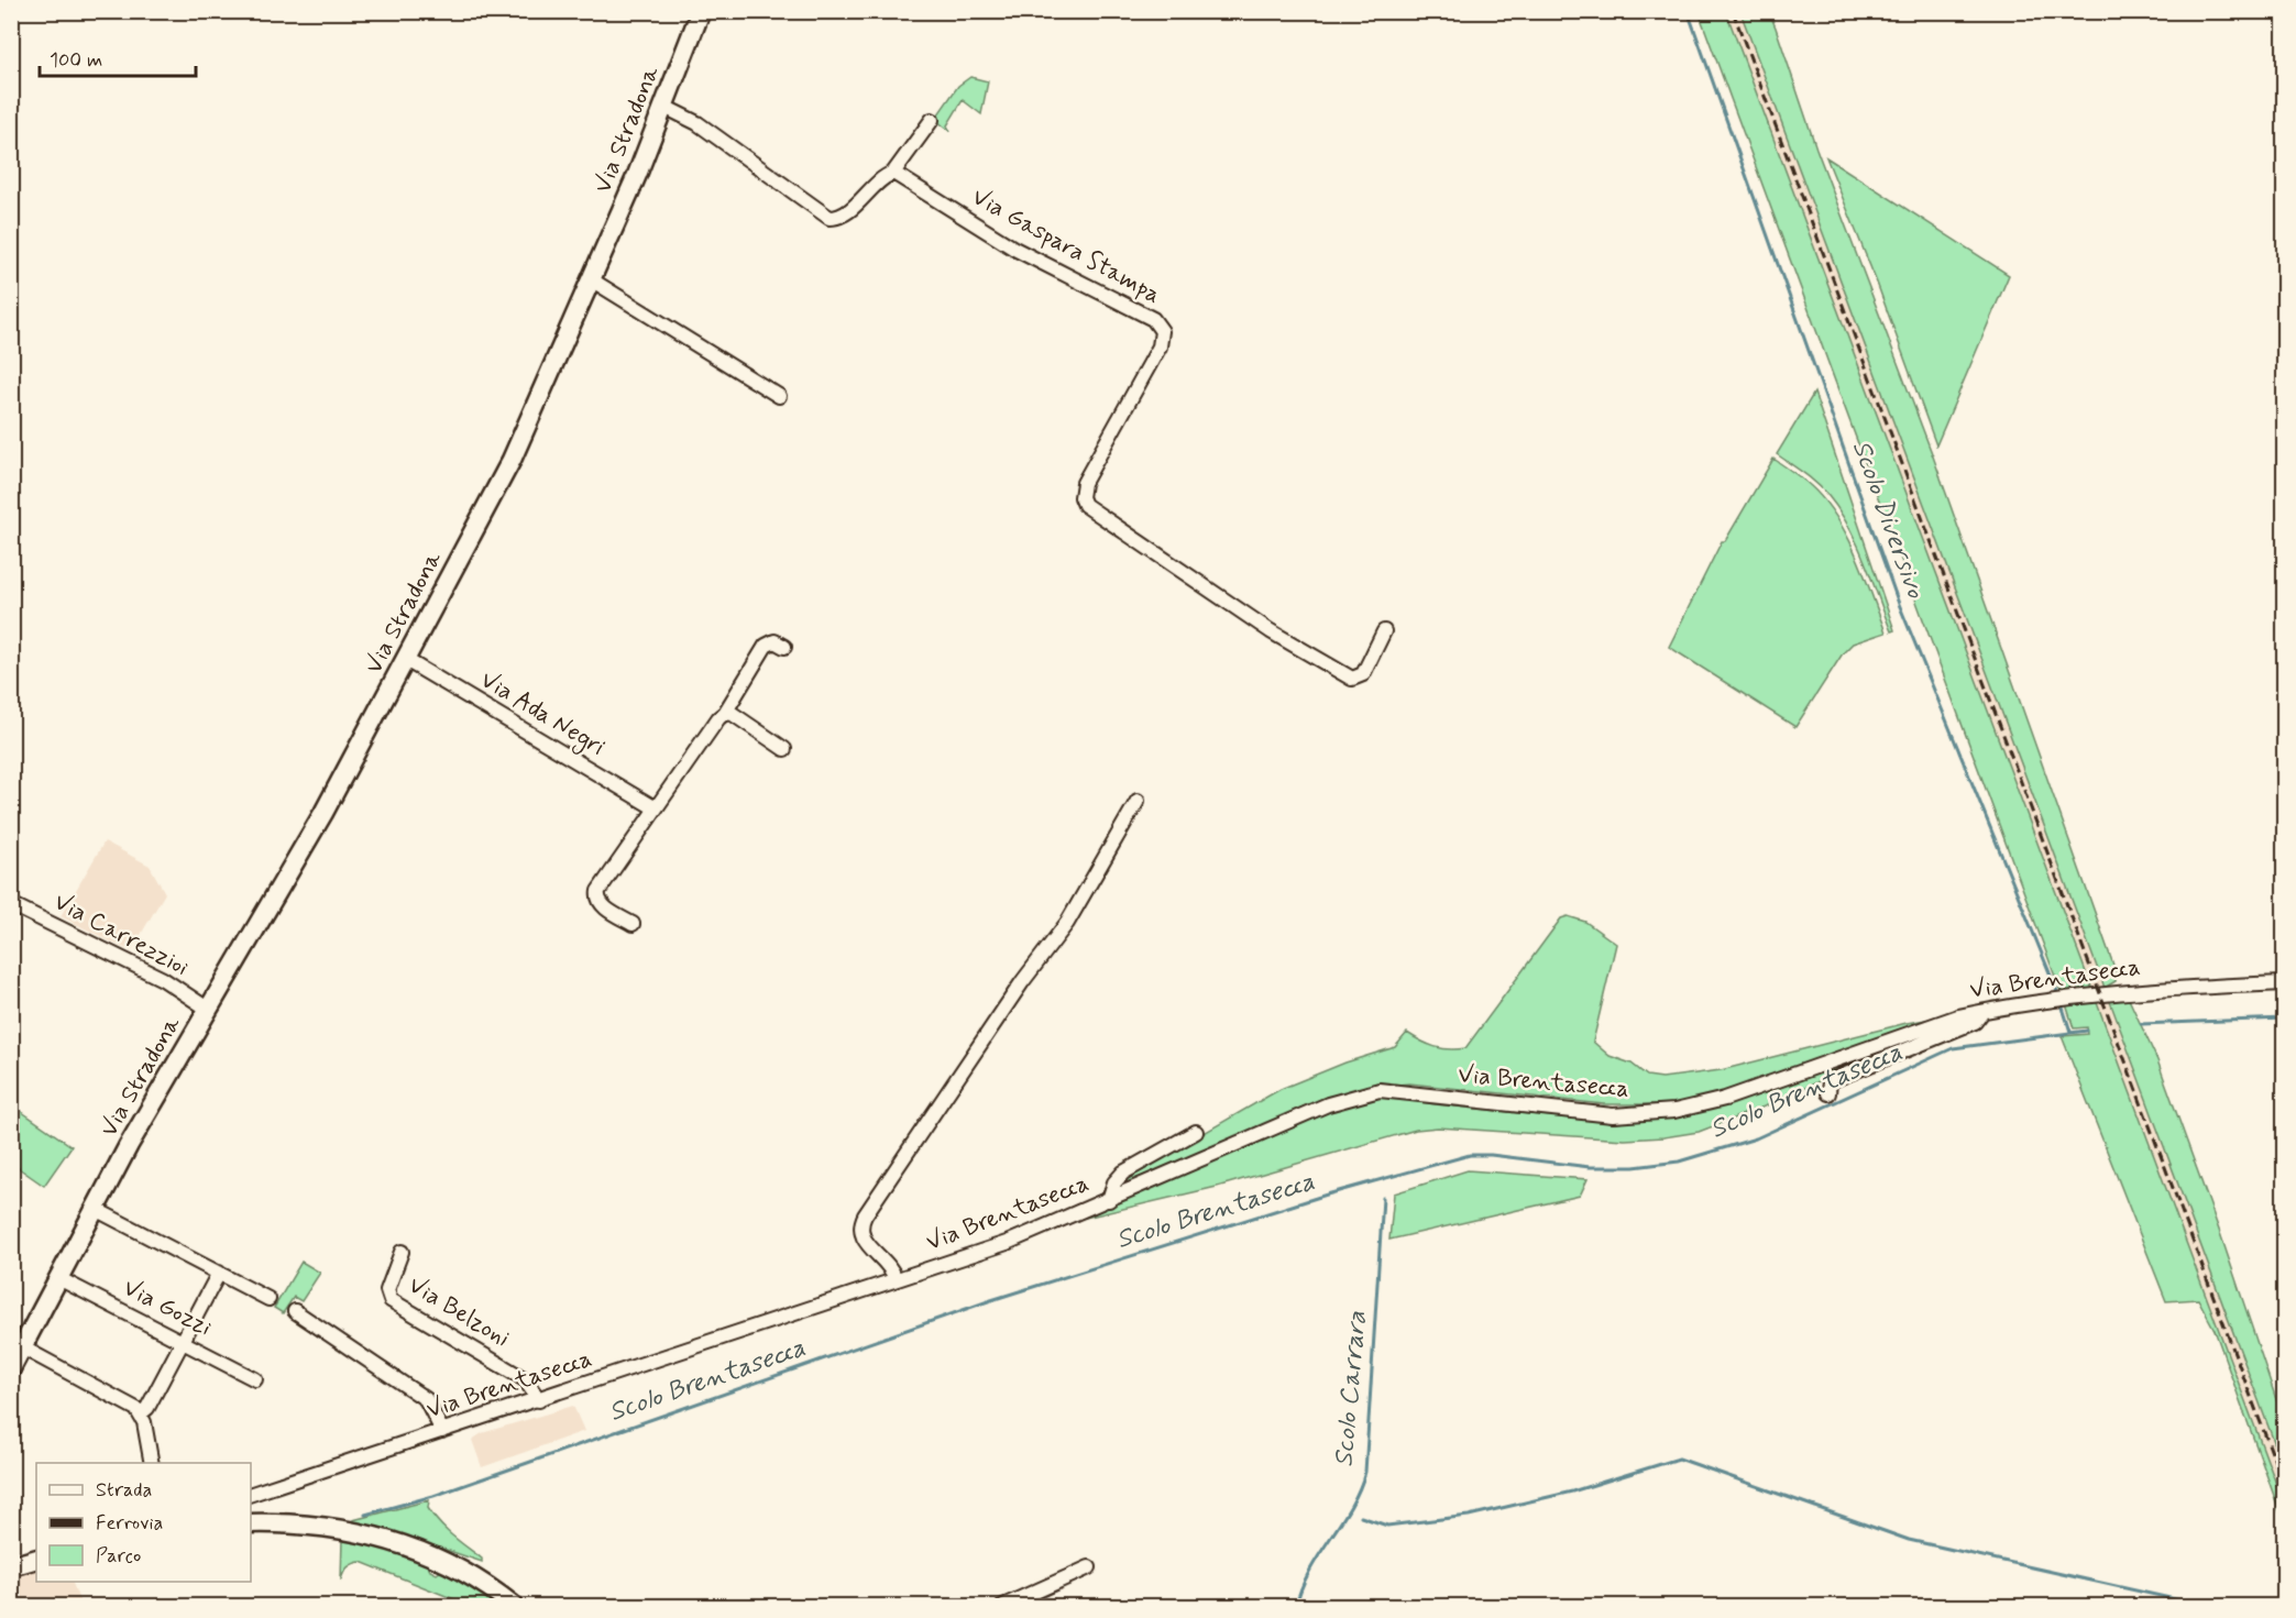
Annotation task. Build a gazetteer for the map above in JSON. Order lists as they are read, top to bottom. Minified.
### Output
{"streets":{"main road":["Via Stradona"],"street":["Via Gaspara Stampa","Via Ada Negri","Via Carrezzioi","Via Brentasecca","Via Gozzi","Via Belzoni"]},"crossings":[["Via Stradona","Via Ada Negri"],["Via Stradona","Via Carrezzioi"],["Via Stradona","Via Gozzi"],["Via Brentasecca","Via Belzoni"]],"water":["Scolo Diversivo","Scolo Brentasecca","Scolo Carrara"],"legend":["Strada","Ferrovia","Parco"],"scale_bar":"100 m"}
